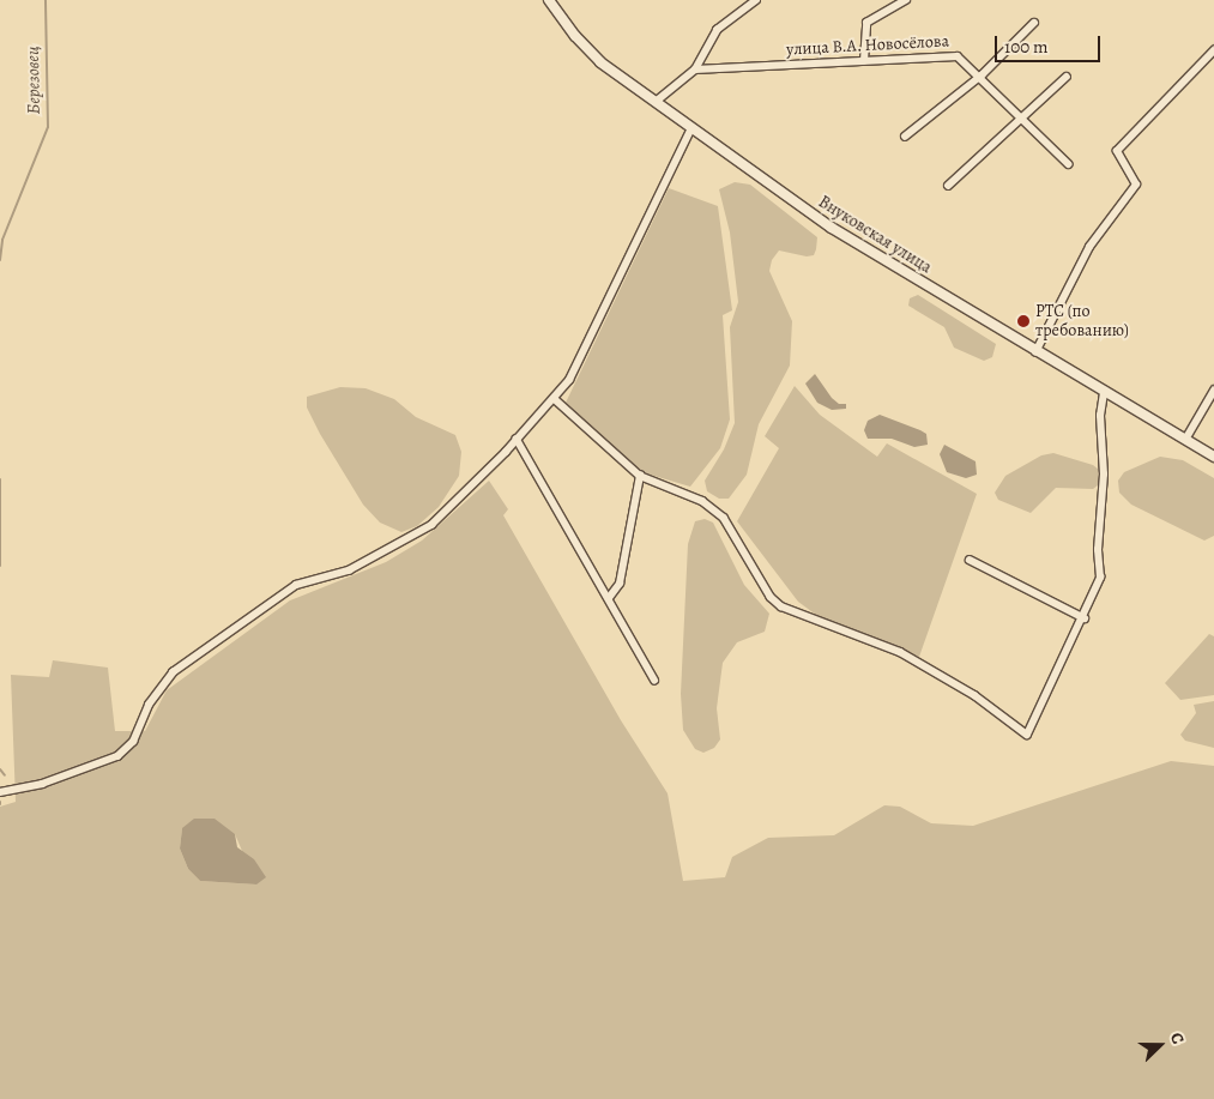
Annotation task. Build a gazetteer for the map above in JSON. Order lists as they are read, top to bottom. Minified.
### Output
{"streets":{"main road":["Внуковская улица"],"street":["улица В.А. Новосёлова"]},"water":["Березовец"],"places":["РТС (по требованию)"],"scale_bar":"100 m","north":"right"}
